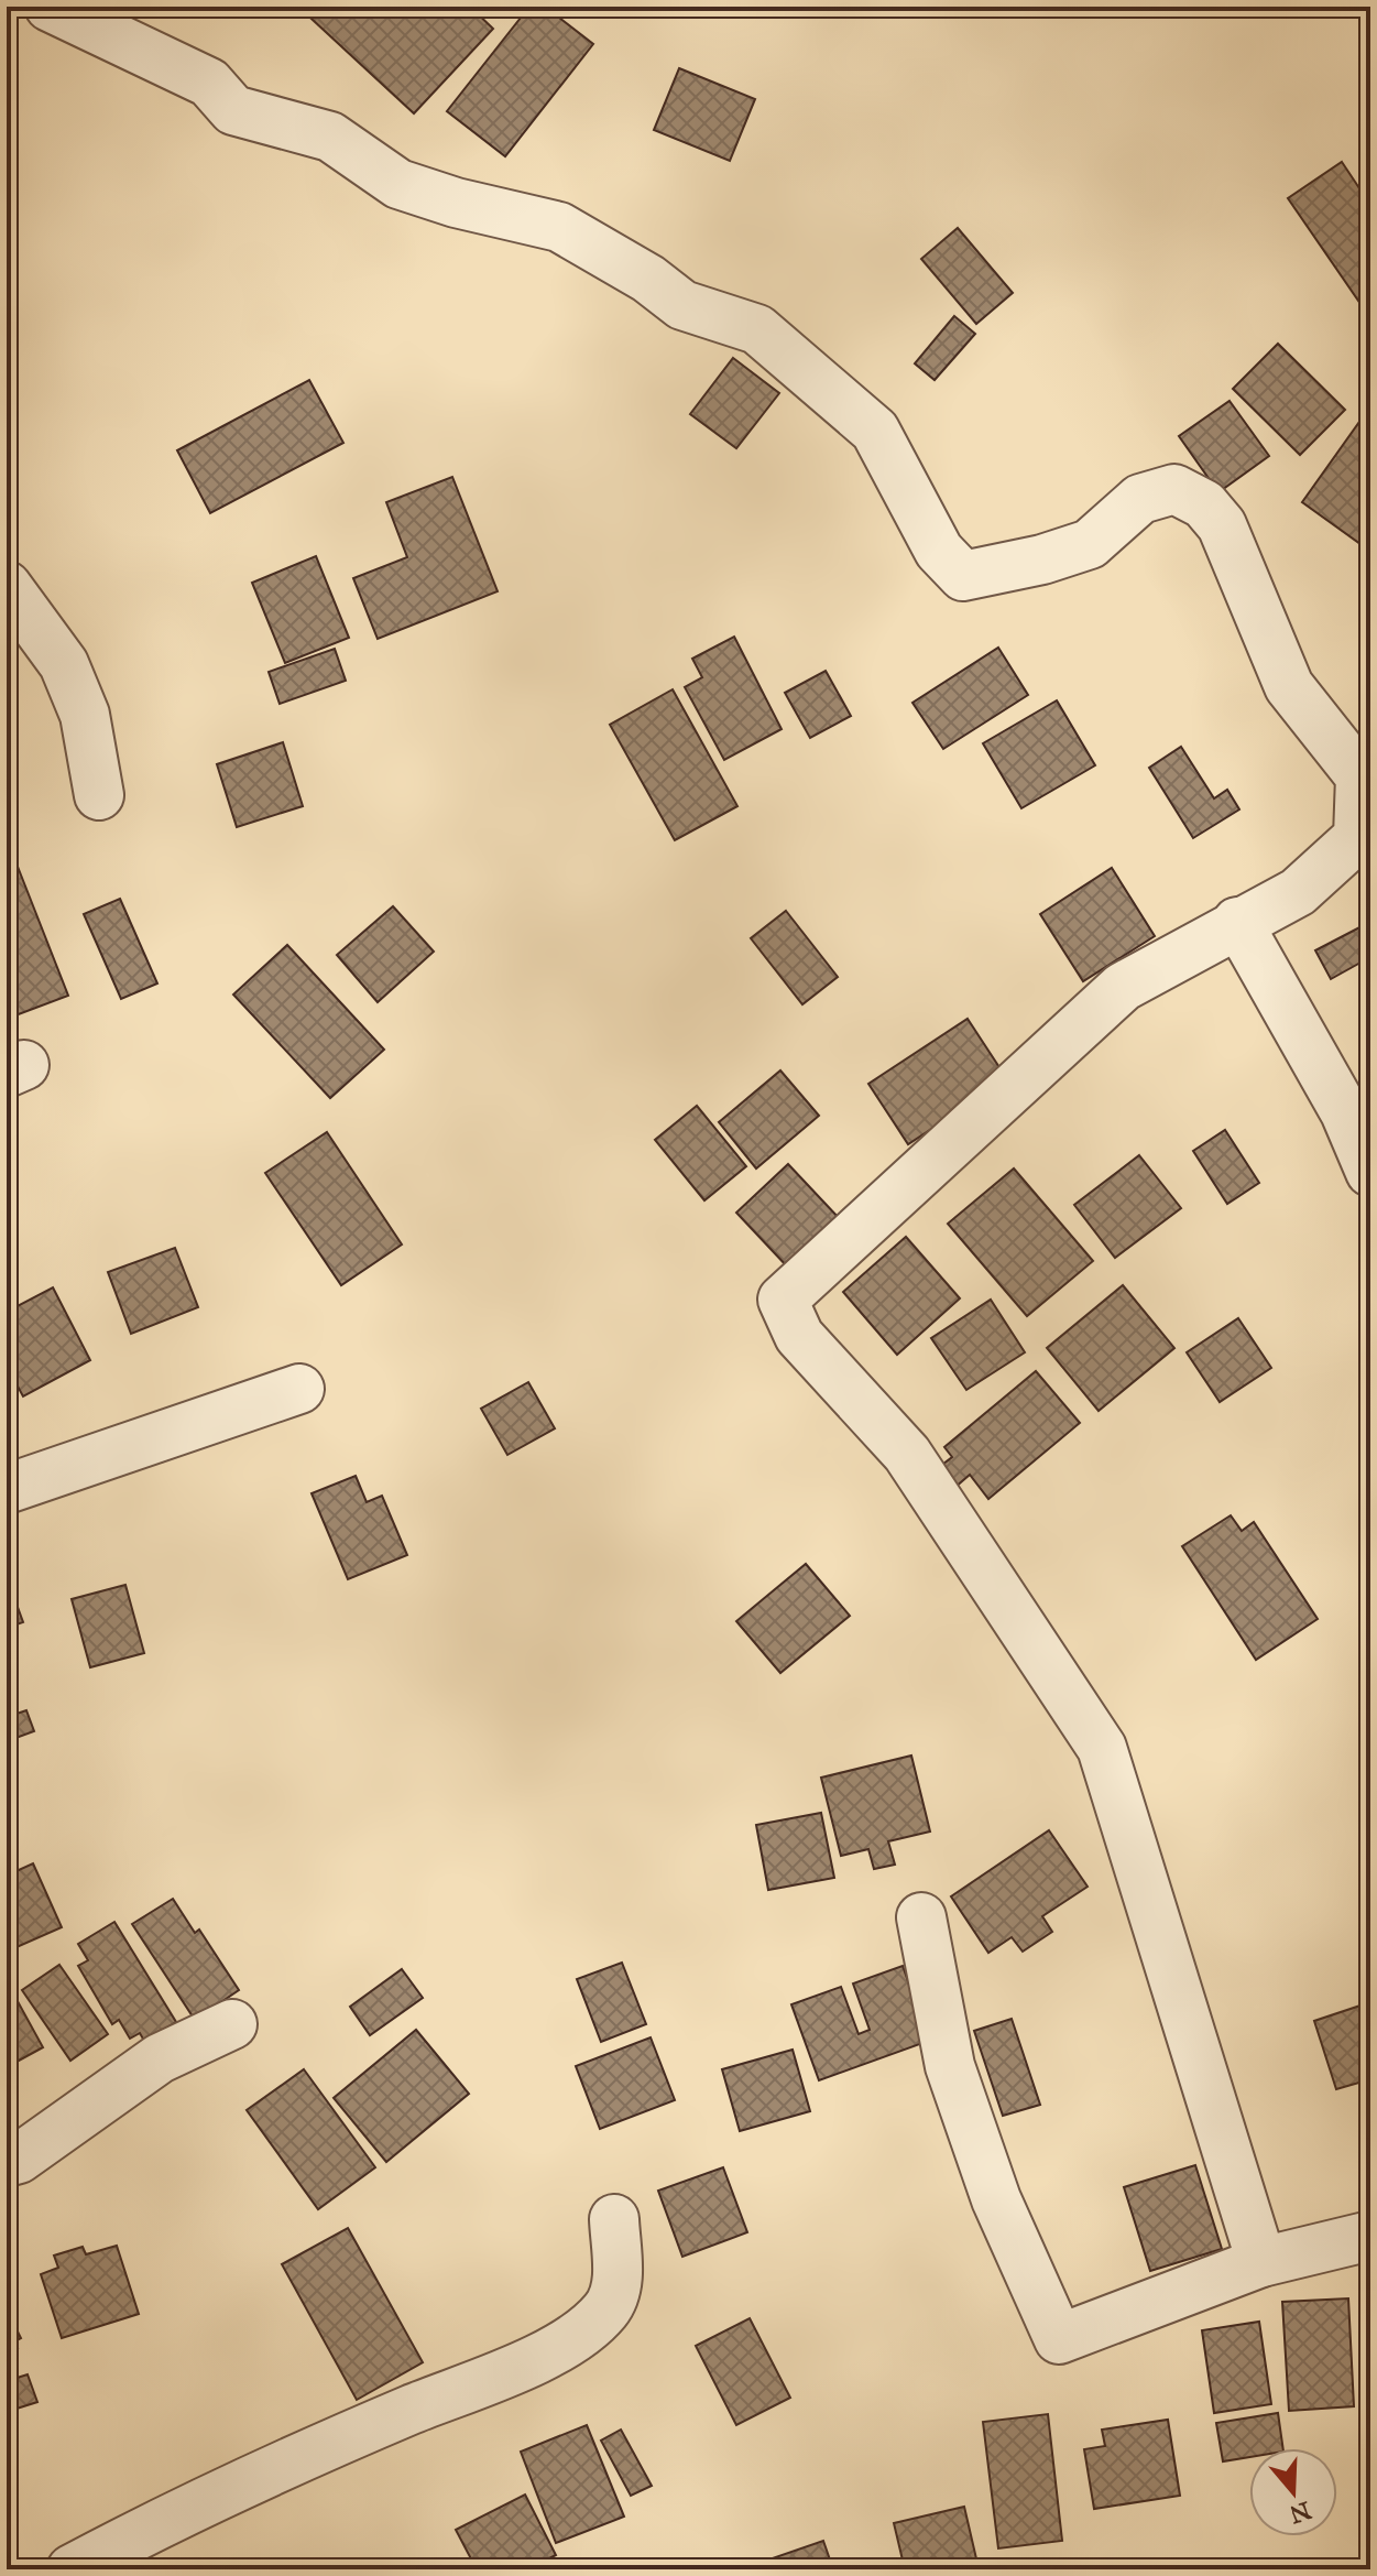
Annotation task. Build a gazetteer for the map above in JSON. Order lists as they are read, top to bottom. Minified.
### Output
{"north":"bottom"}
